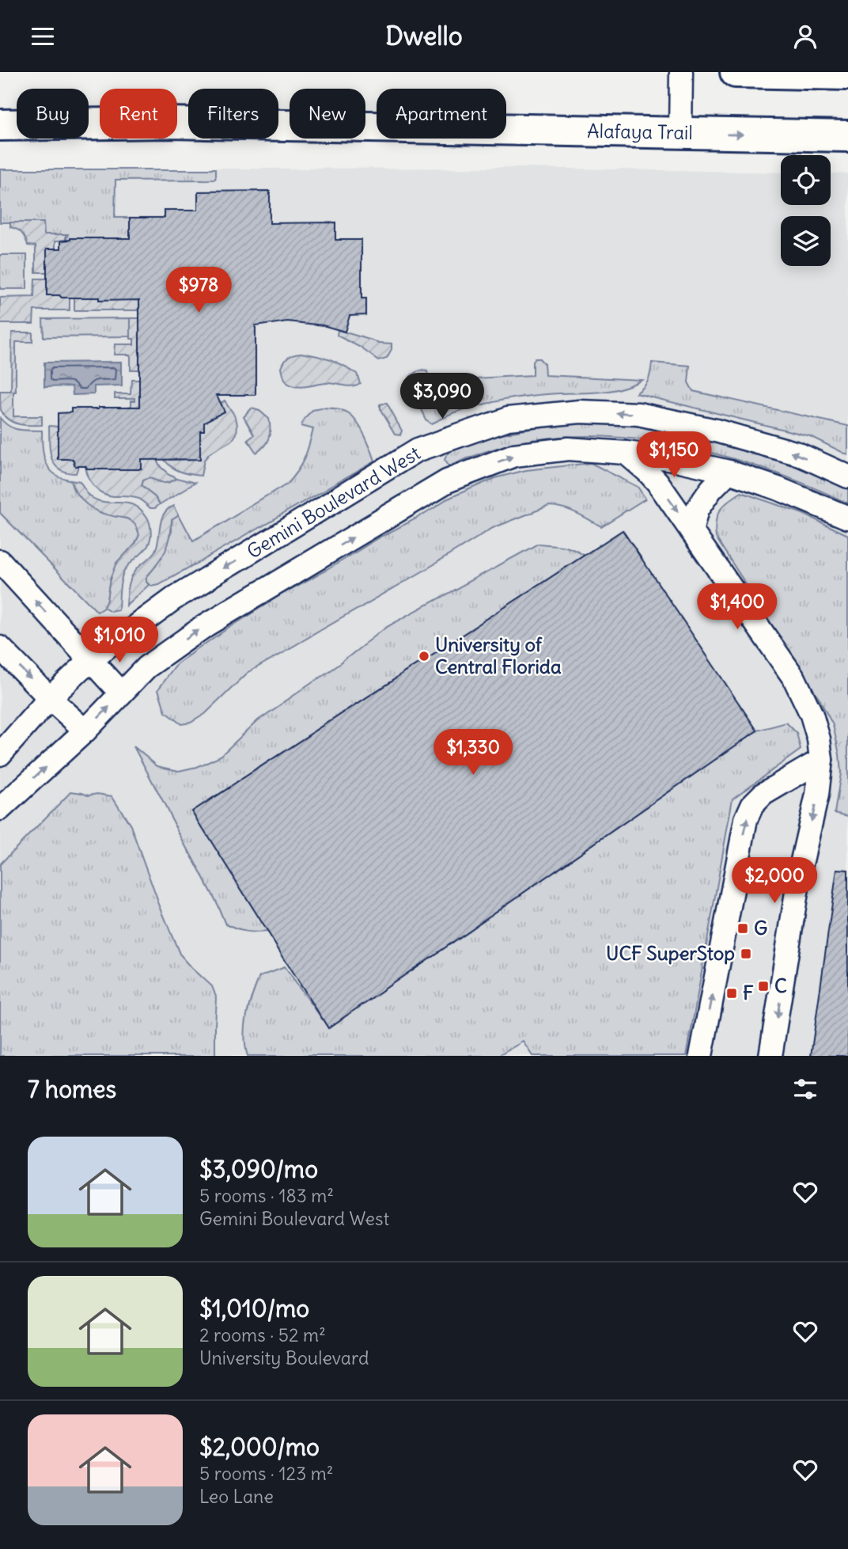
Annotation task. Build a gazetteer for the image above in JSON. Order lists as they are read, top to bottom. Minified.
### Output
{"streets":{"main road":["Alafaya Trail"],"street":["Gemini Boulevard West"]},"places":{"other":["University of Central Florida"],"transit":["G","UCF SuperStop","C","F"]},"page":{"header":"Dwello","chip":["Buy","Rent","Filters","New","Apartment"],"price":["$978","$3,090","$1,150","$1,400","$1,010","$1,330","$2,000"],"heading":"7 homes","list":[{"name":"$3,090/mo","note":"5 rooms · 183 m² · Gemini Boulevard West"},{"name":"$1,010/mo","note":"2 rooms · 52 m² · University Boulevard"},{"name":"$2,000/mo","note":"5 rooms · 123 m² · Leo Lane"}]}}
